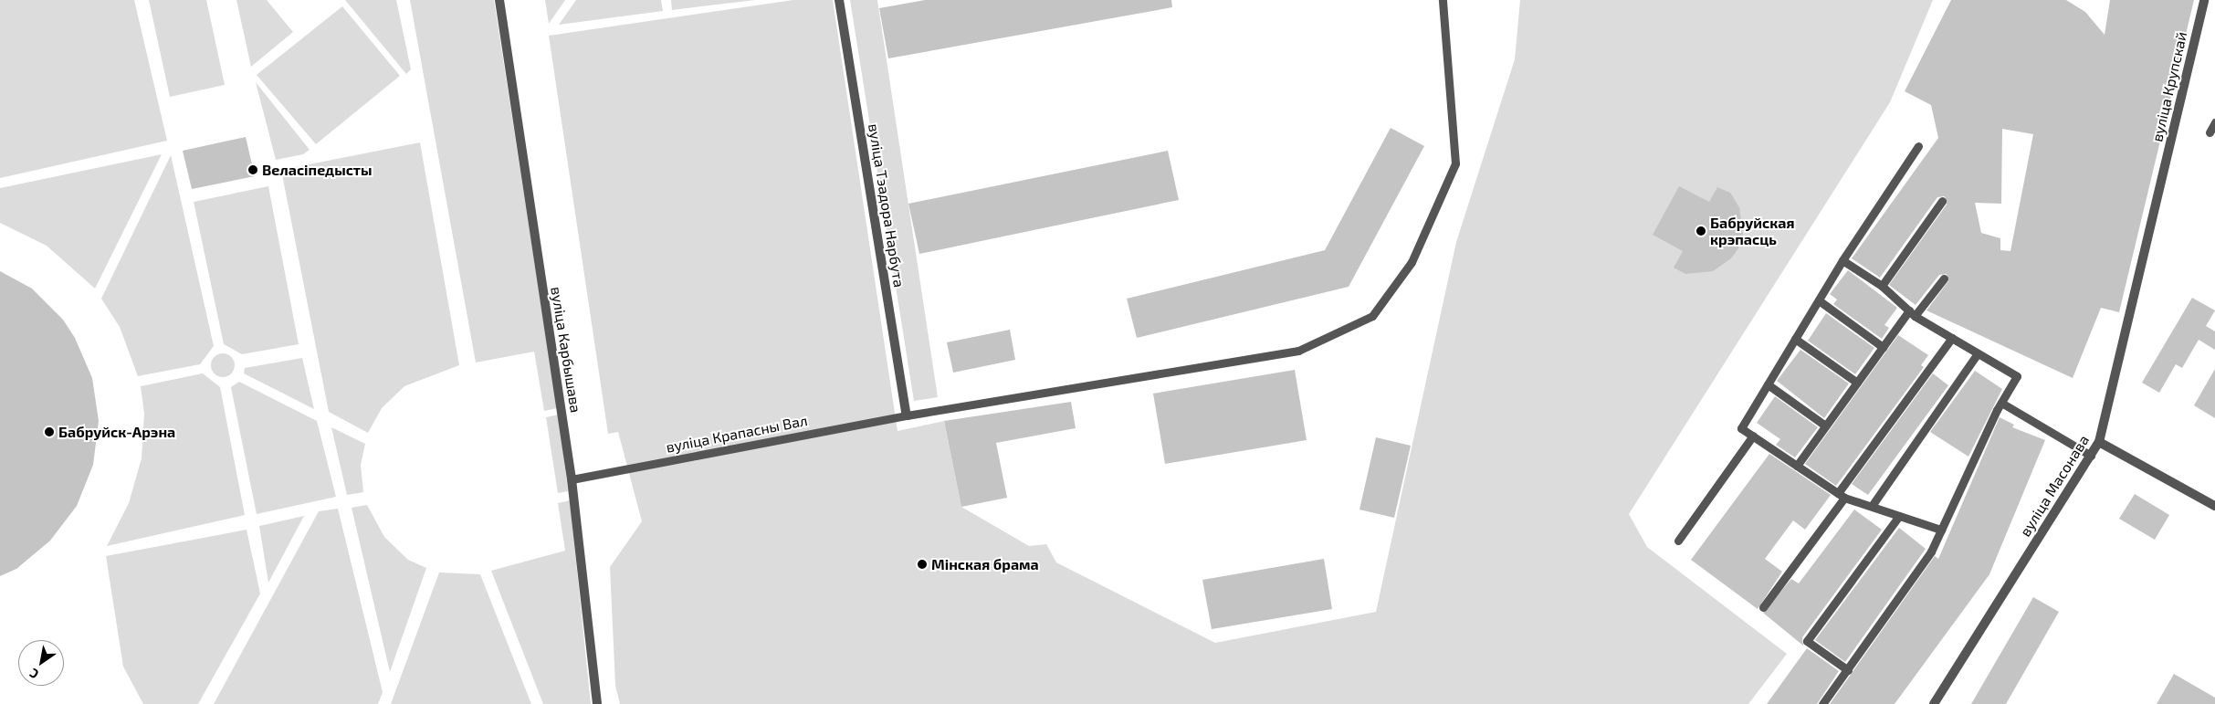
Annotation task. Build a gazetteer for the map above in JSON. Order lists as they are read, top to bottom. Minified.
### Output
{"streets":{"street":["вуліца Крупскай","вуліца Тэадора Нарбута","вуліца Карбышава","вуліца Масонава"],"lane":["вуліца Крапасны Вал"]},"crossings":[["вуліца Крупскай","вуліца Масонава"],["вуліца Тэадора Нарбута","вуліца Крапасны Вал"],["вуліца Карбышава","вуліца Крапасны Вал"]],"places":["Веласіпедысты","Бабруйская крэпасць","Бабруйск-Арэна","Мінская брама"],"north":"bottom left"}
